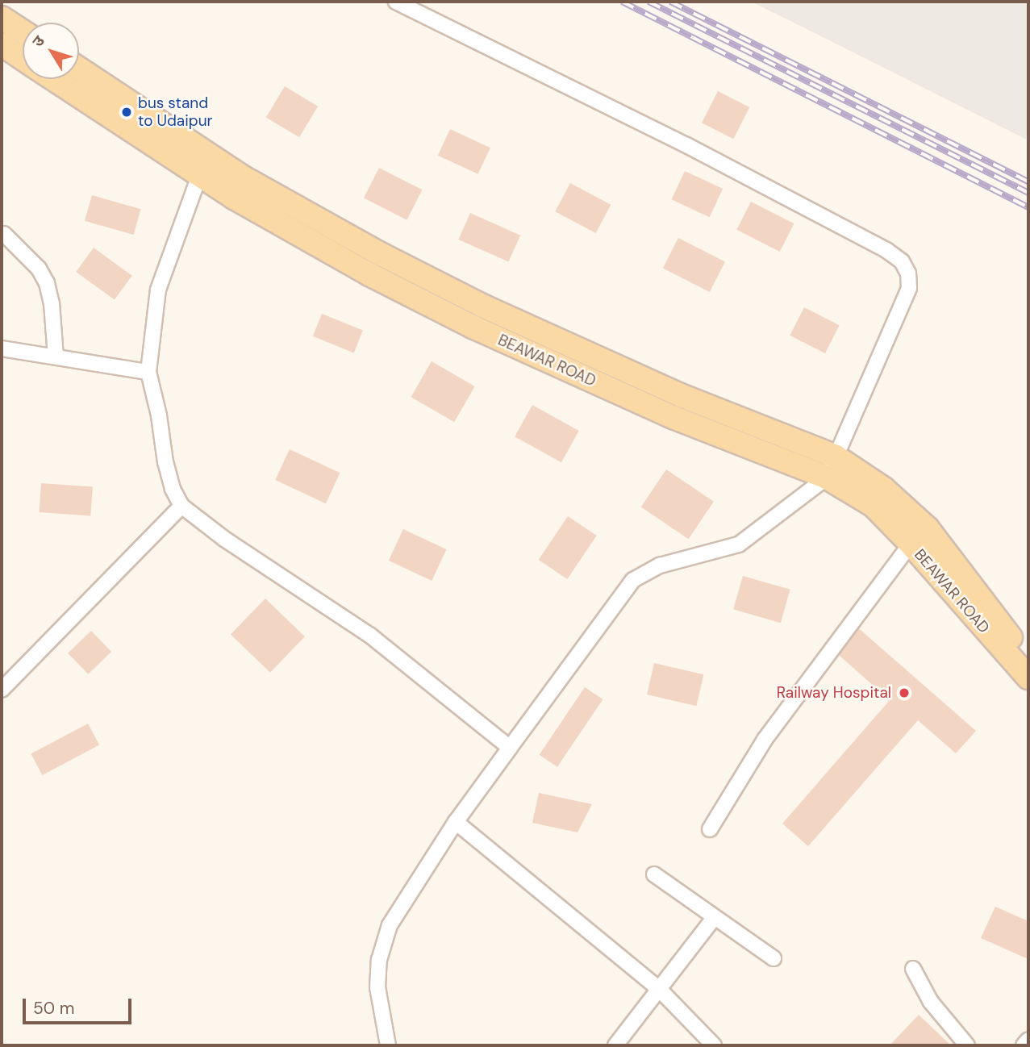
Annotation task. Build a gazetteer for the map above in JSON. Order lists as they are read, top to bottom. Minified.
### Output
{"streets":{"main road":["BEAWAR ROAD"]},"places":["bus stand to Udaipur","Railway Hospital"],"scale_bar":"50 m","north":"top left"}
